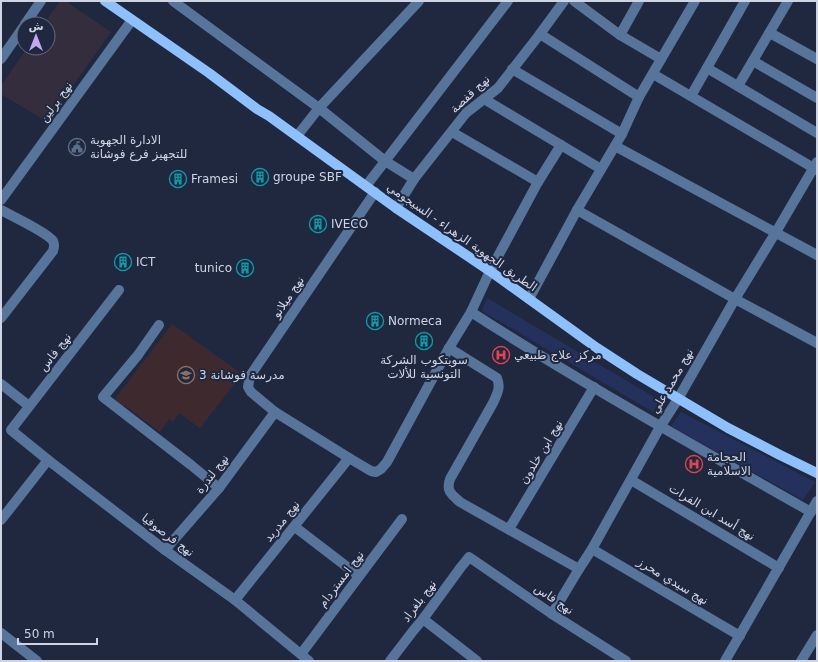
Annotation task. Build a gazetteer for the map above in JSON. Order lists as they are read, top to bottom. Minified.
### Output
{"streets":{"main road":["الطريق الجهوية الزهراء - السيجومي"],"street":["نهج قفصة","نهج برلين","نهج ميلانو","نهج فاس","نهج محمد علي","نهج ابن خلدون","نهج لندرة","نهج أسد ابن الفرات","نهج مدريد","نهج فرصوفيا","نهج امستردام","نهج سيدي محرز","نهج بلغراد"]},"crossings":[["نهج قفصة","الطريق الجهوية الزهراء - السيجومي"],["نهج برلين","الطريق الجهوية الزهراء - السيجومي"],["الطريق الجهوية الزهراء - السيجومي","نهج ميلانو"],["الطريق الجهوية الزهراء - السيجومي","نهج محمد علي"],["نهج ميلانو","نهج لندرة"],["نهج ميلانو","نهج مدريد"],["نهج فاس","نهج محمد علي"],["نهج فاس","نهج فرصوفيا"],["نهج فاس","نهج بلغراد"],["نهج محمد علي","نهج أسد ابن الفرات"],["نهج محمد علي","نهج سيدي محرز"],["نهج لندرة","نهج فرصوفيا"],["نهج مدريد","نهج فرصوفيا"],["نهج فرصوفيا","نهج امستردام"]],"places":{"public building":["الادارة الجهوية للتجهيز فرع فوشانة"],"building":["groupe SBF","Framesi","IVECO","ICT","tunico","Normeca","سويتكوب الشركة التونسية للألات"],"hospital":["مركز علاج طبيعي","الحجامة الاسلامية"],"school or university":["مدرسة فوشانة 3"]},"scale_bar":"50 m","north":"top"}
